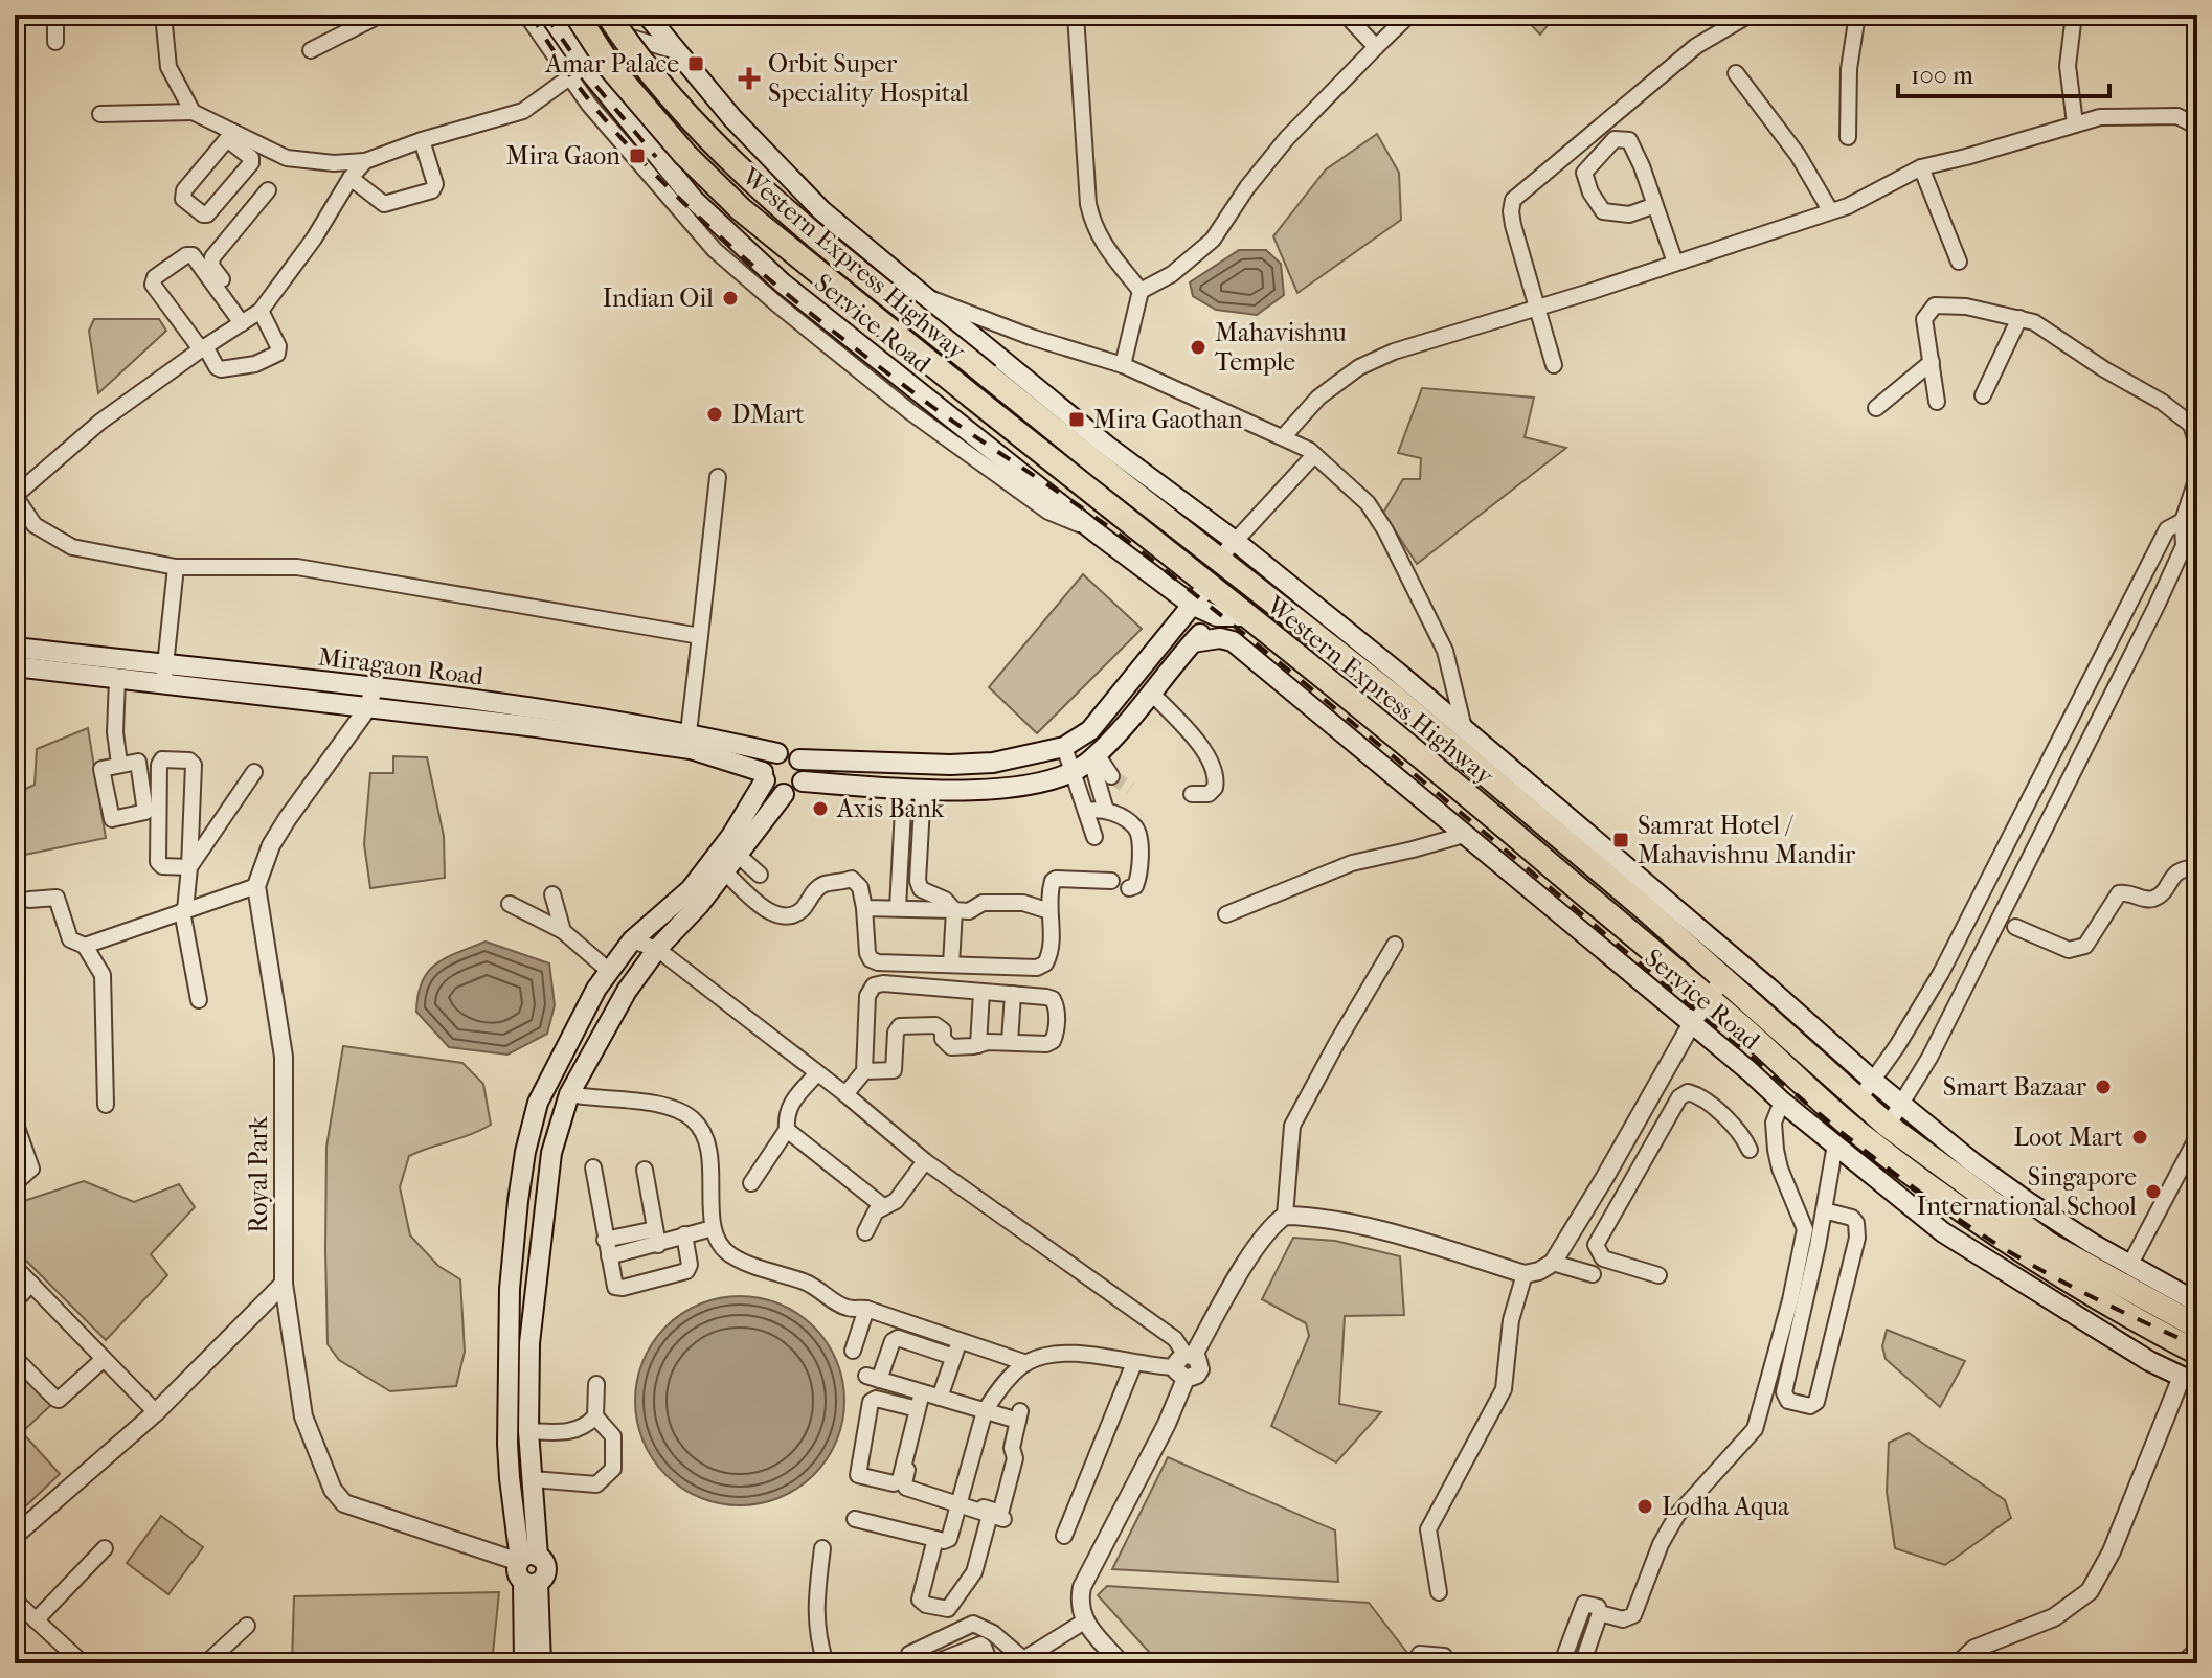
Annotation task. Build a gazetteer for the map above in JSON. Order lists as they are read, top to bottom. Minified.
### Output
{"streets":{"highway":["Western Express Highway"],"main road":["Service Road","Miragaon Road"],"street":["Royal Park"]},"crossings":[["Miragaon Road","Royal Park"]],"places":{"transit":["Amar Palace","Mira Gaon","Mira Gaothan","Samrat Hotel / Mahavishnu Mandir"],"health":["Orbit Super Speciality Hospital"],"other":["Indian Oil","Mahavishnu Temple","DMart","Axis Bank","Smart Bazaar","Loot Mart","Singapore International School","Lodha Aqua"]},"scale_bar":"100 m"}
